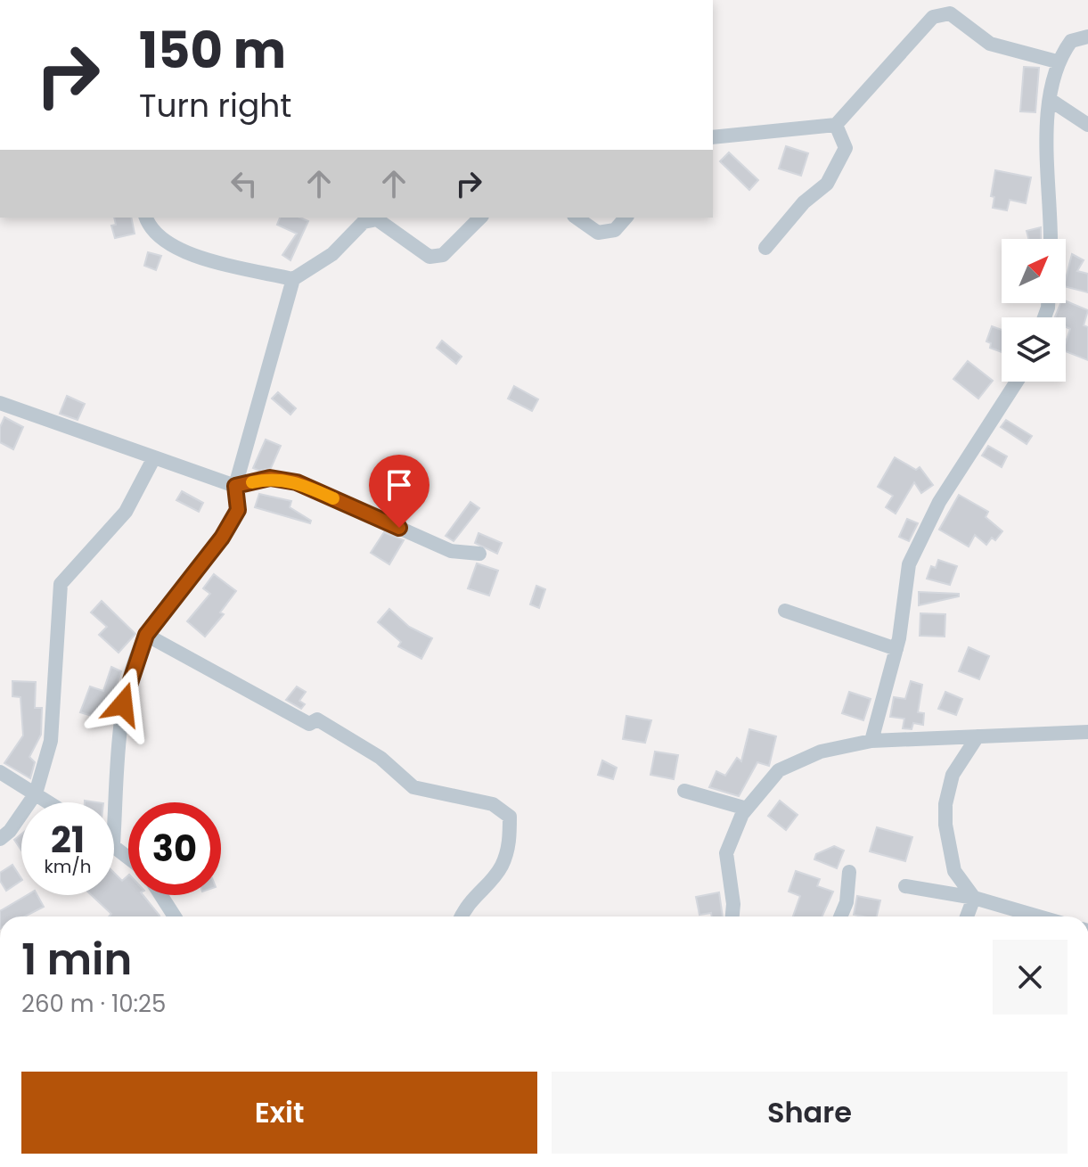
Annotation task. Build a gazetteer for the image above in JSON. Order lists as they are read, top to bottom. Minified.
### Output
{"north":"top right","page":{"turn":["150 m","Turn right"],"speed":"21 km/h","limit":"30","heading":["1 min","260 m · 10:25"],"buttons":["Exit","Share"]}}
